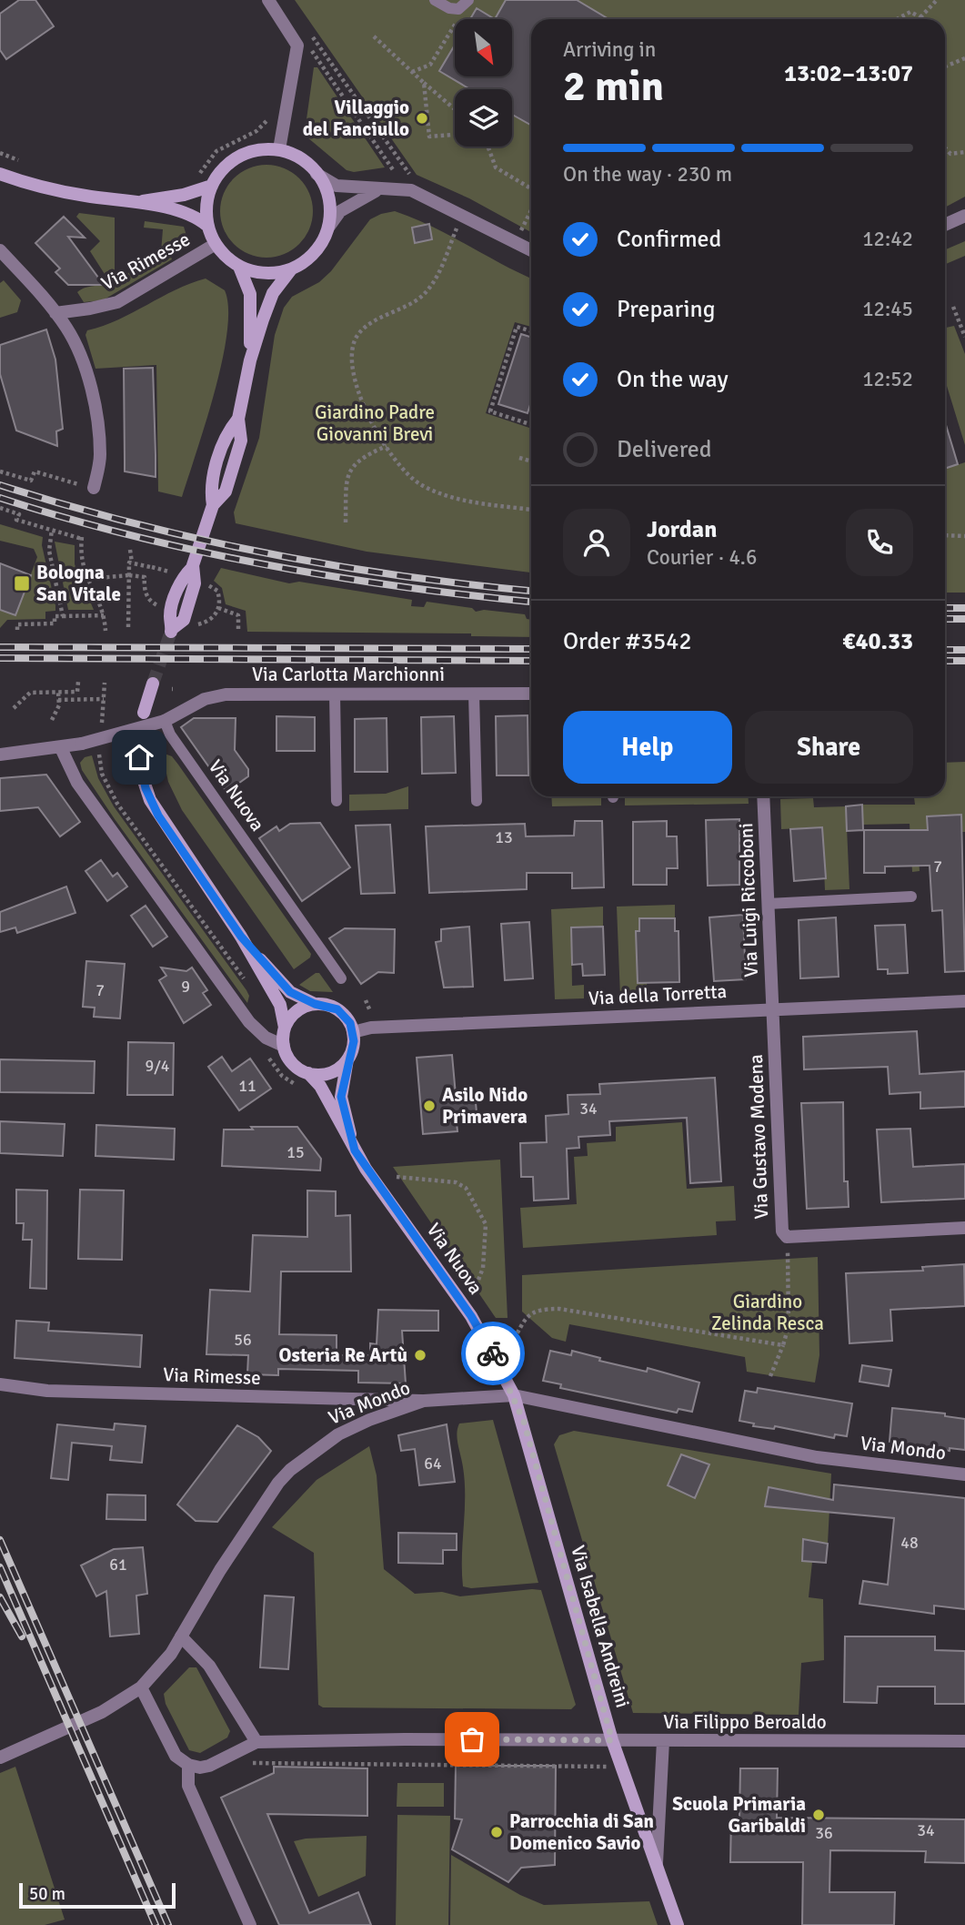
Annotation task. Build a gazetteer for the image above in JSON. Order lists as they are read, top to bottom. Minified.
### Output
{"streets":{"main road":["Via Nuova","Via Isabella Andreini"],"street":["Via Rimesse","Via Carlotta Marchionni","Via Luigi Riccoboni","Via della Torretta","Via Gustavo Modena","Via Mondo","Via Filippo Beroaldo"]},"crossings":[["Via Rimesse","Via Mondo"],["Via Carlotta Marchionni","Via Nuova"],["Via Nuova","Via della Torretta"],["Via Nuova","Via Mondo"],["Via Nuova","Via Isabella Andreini"],["Via Luigi Riccoboni","Via della Torretta"],["Via Luigi Riccoboni","Via Gustavo Modena"],["Via della Torretta","Via Gustavo Modena"],["Via Mondo","Via Isabella Andreini"],["Via Isabella Andreini","Via Filippo Beroaldo"]],"parks":["Giardino Padre Giovanni Brevi","Giardino Zelinda Resca"],"places":{"other":["Villaggio del Fanciullo","Asilo Nido Primavera","Osteria Re Artù","Scuola Primaria Garibaldi","Parrocchia di San Domenico Savio"],"transit":["Bologna San Vitale"]},"house_numbers":["13","7","9","7","9/4","11","34","15","56","64","48","61","34","36"],"scale_bar":"50 m","north":"bottom right","page":{"heading":["2 min","Arriving in","13:02–13:07"],"panel":["Jordan","Courier · 4.6","Order #3542","€40.33"],"bar":"On the way · 230 m","list":[["Confirmed","12:42"],["Preparing","12:45"],["On the way","12:52"],"Delivered"],"buttons":["Help","Share"],"scale":"50 m"}}
